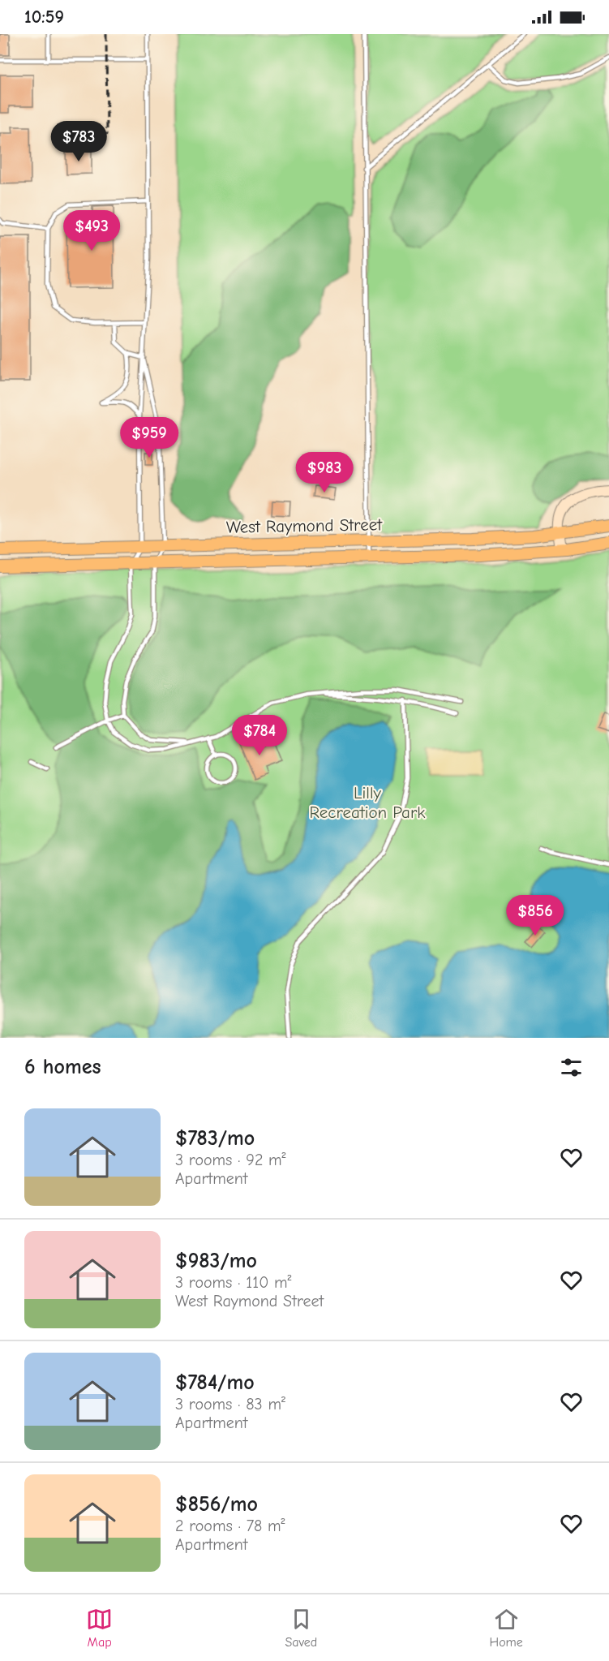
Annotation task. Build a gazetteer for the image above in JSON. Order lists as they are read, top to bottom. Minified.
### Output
{"streets":{"main road":["West Raymond Street"]},"parks":["Lilly Recreation Park"],"page":{"status":"10:59","price":["$783","$493","$959","$983","$784","$856"],"heading":"6 homes","list":[{"name":"$783/mo","note":"3 rooms · 92 m² · Apartment"},{"name":"$983/mo","note":"3 rooms · 110 m² · West Raymond Street"},{"name":"$784/mo","note":"3 rooms · 83 m² · Apartment"},{"name":"$856/mo","note":"2 rooms · 78 m² · Apartment"}],"tabs":["Map","Saved","Home"]}}
